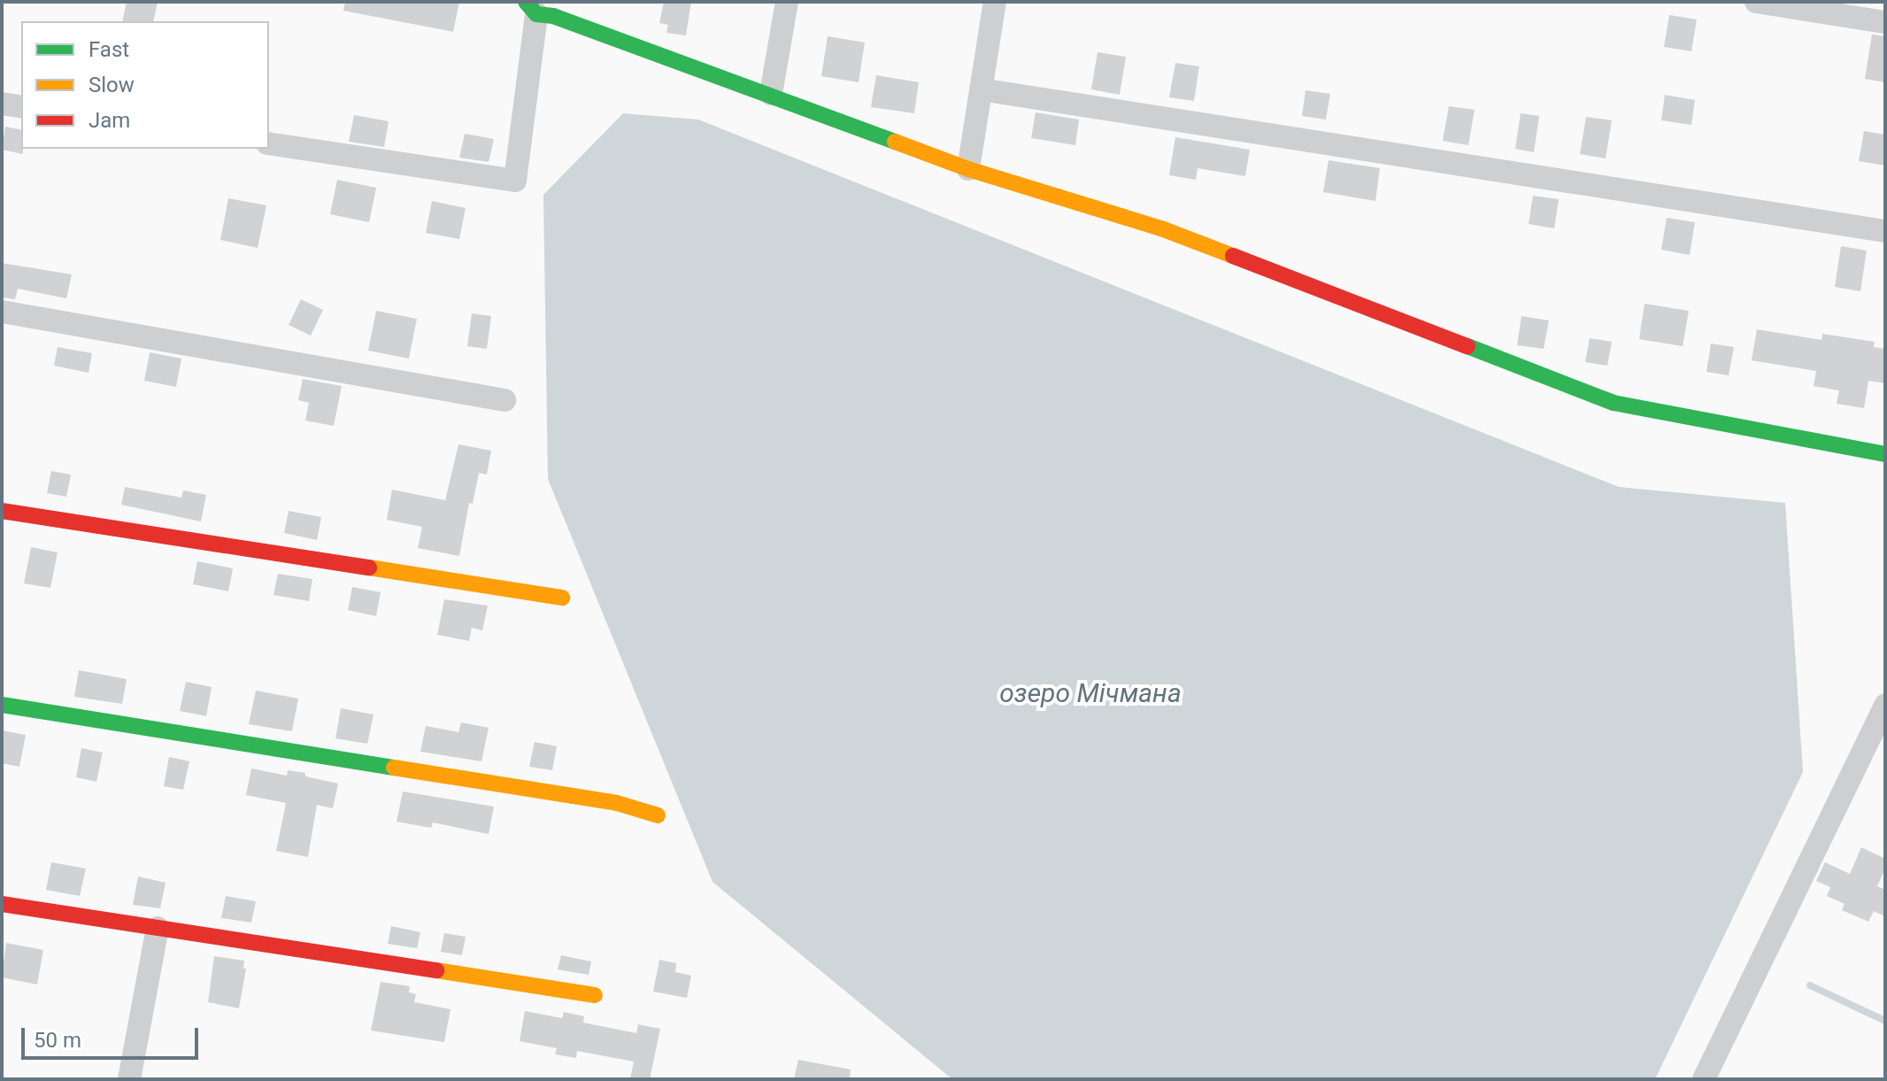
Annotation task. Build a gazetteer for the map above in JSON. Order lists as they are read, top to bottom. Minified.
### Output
{"water":["озеро Мічмана"],"legend":["Fast","Slow","Jam"],"scale_bar":"50 m"}
